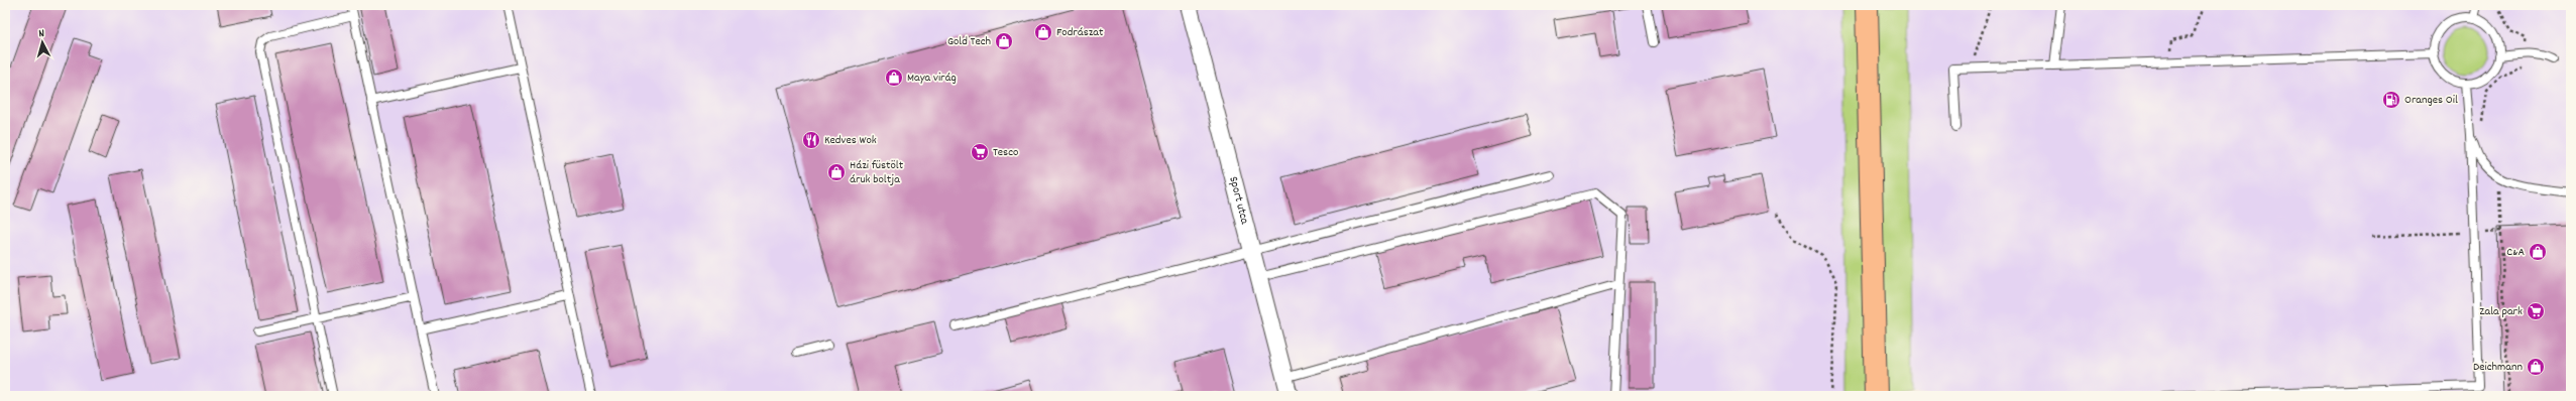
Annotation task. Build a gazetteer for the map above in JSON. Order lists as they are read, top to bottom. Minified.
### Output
{"streets":{"street":["Sport utca"]},"places":{"shop":["Fodrászat","Gold Tech","Maya virág","Házi füstölt áruk boltja","C&A","Deichmann"],"fuel station":["Oranges Oil"],"restaurant":["Kedves Wok"],"supermarket":["Tesco","Zala park"]},"north":"top"}
